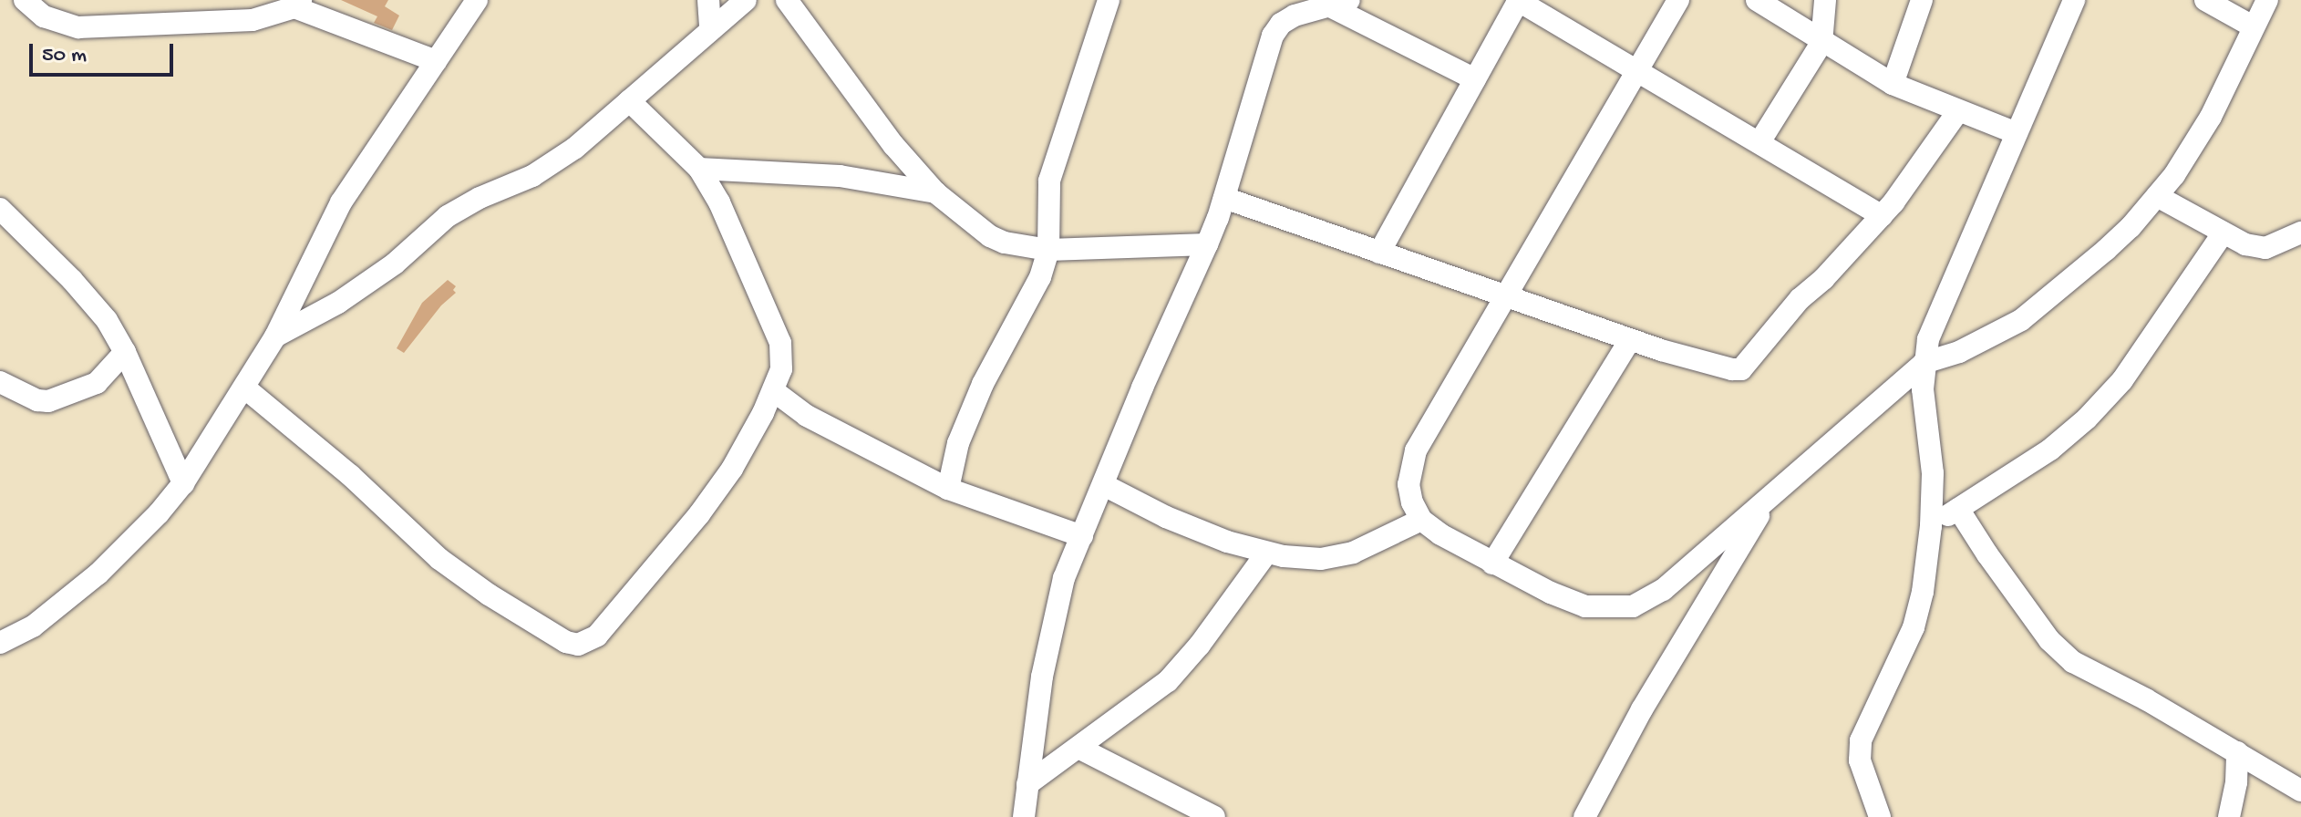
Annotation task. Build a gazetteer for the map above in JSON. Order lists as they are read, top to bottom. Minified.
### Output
{"scale_bar":"50 m"}
